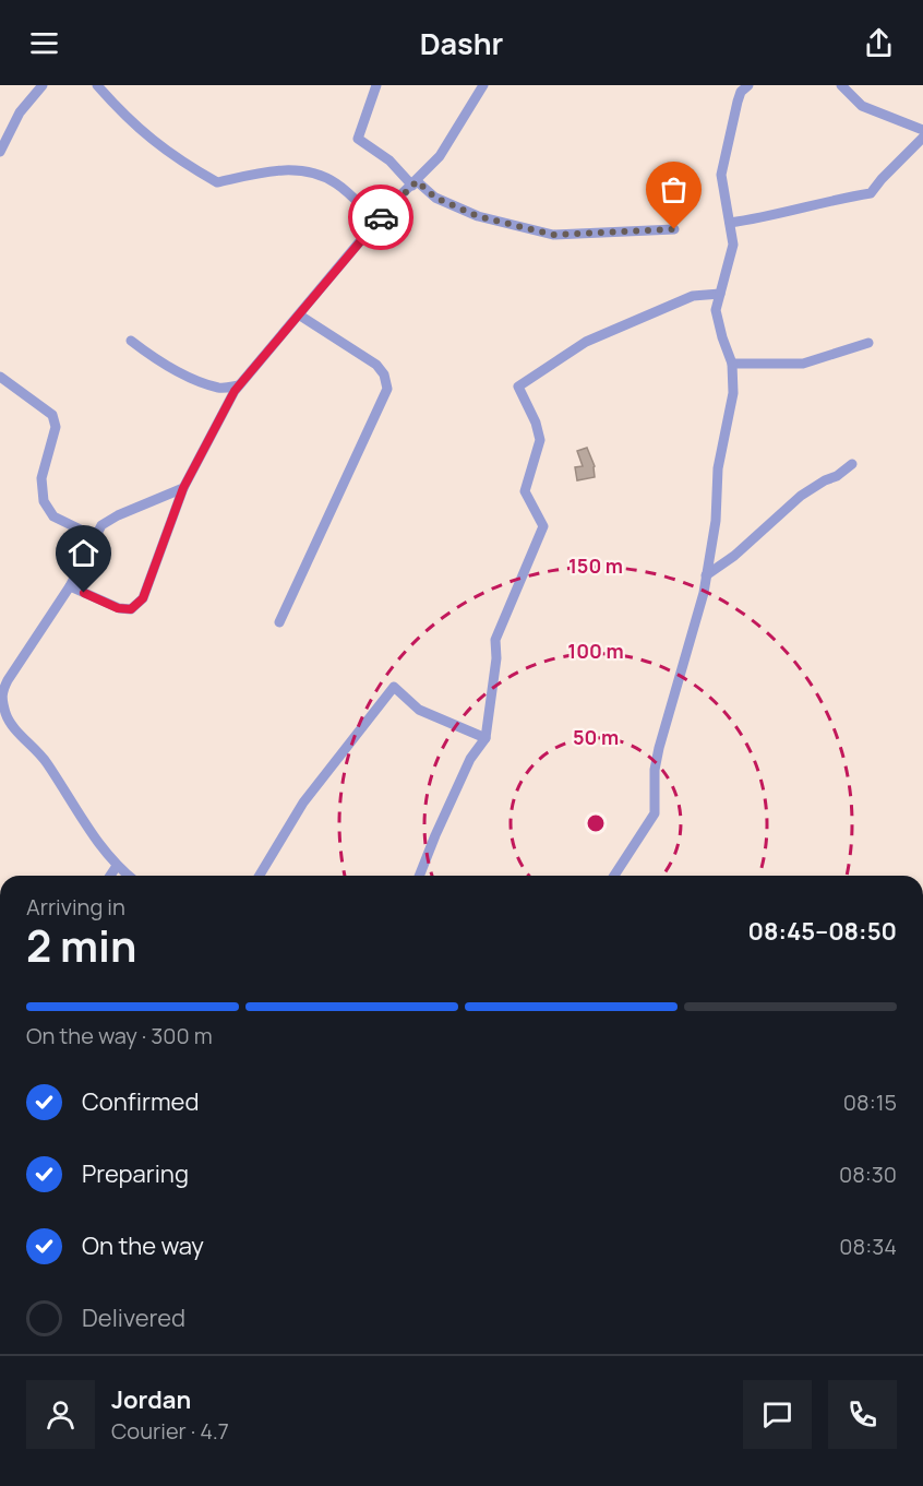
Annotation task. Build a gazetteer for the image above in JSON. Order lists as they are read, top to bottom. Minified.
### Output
{"page":{"header":"Dashr","heading":["2 min","Arriving in","08:45–08:50"],"panel":["Jordan","Courier · 4.7"],"bar":"On the way · 300 m","list":[["Confirmed","08:15"],["Preparing","08:30"],["On the way","08:34"],"Delivered"]},"rings":["150 m","100 m","50 m"]}
